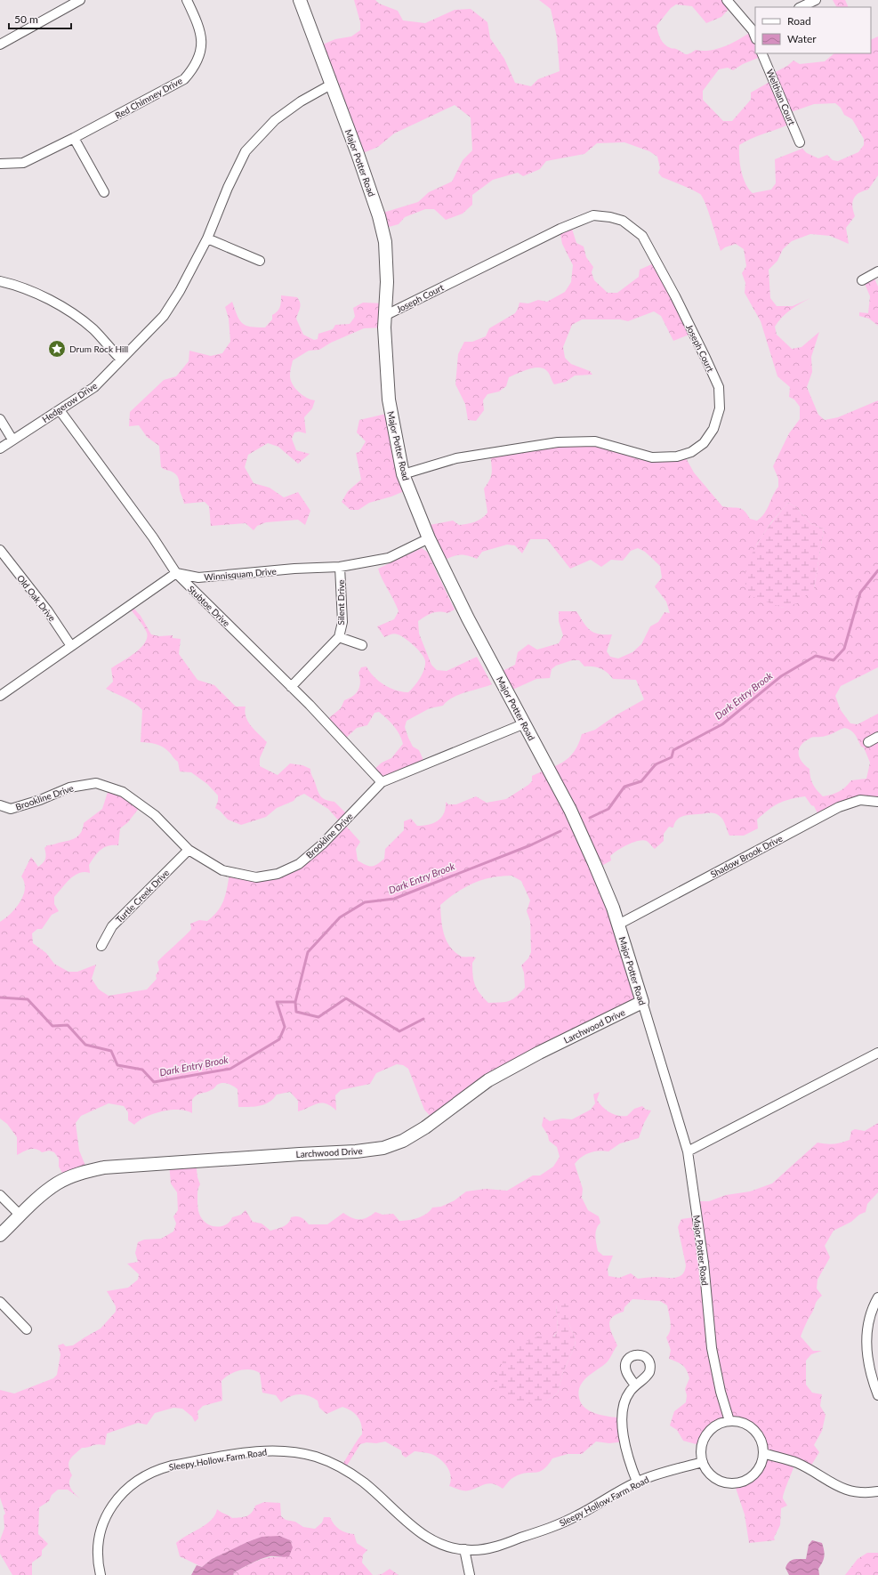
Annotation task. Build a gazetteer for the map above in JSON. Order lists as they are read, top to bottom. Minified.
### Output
{"streets":{"street":["Welthian Court","Red Chimney Drive","Major Potter Road","Joseph Court","Hedgerow Drive","Winnisquam Drive","Old Oak Drive","Silent Drive","Stubtoe Drive","Brookline Drive","Shadow Brook Drive","Turtle Creek Drive","Larchwood Drive","Sleepy Hollow Farm Road"]},"crossings":[["Major Potter Road","Joseph Court"],["Major Potter Road","Hedgerow Drive"],["Major Potter Road","Winnisquam Drive"],["Major Potter Road","Brookline Drive"],["Major Potter Road","Shadow Brook Drive"],["Major Potter Road","Larchwood Drive"],["Major Potter Road","Sleepy Hollow Farm Road"],["Hedgerow Drive","Stubtoe Drive"],["Winnisquam Drive","Silent Drive"],["Winnisquam Drive","Stubtoe Drive"],["Silent Drive","Stubtoe Drive"],["Stubtoe Drive","Brookline Drive"],["Brookline Drive","Turtle Creek Drive"]],"water":["Dark Entry Brook"],"places":{"place":["Drum Rock Hill"]},"legend":["Road","Water"],"scale_bar":"50 m"}
